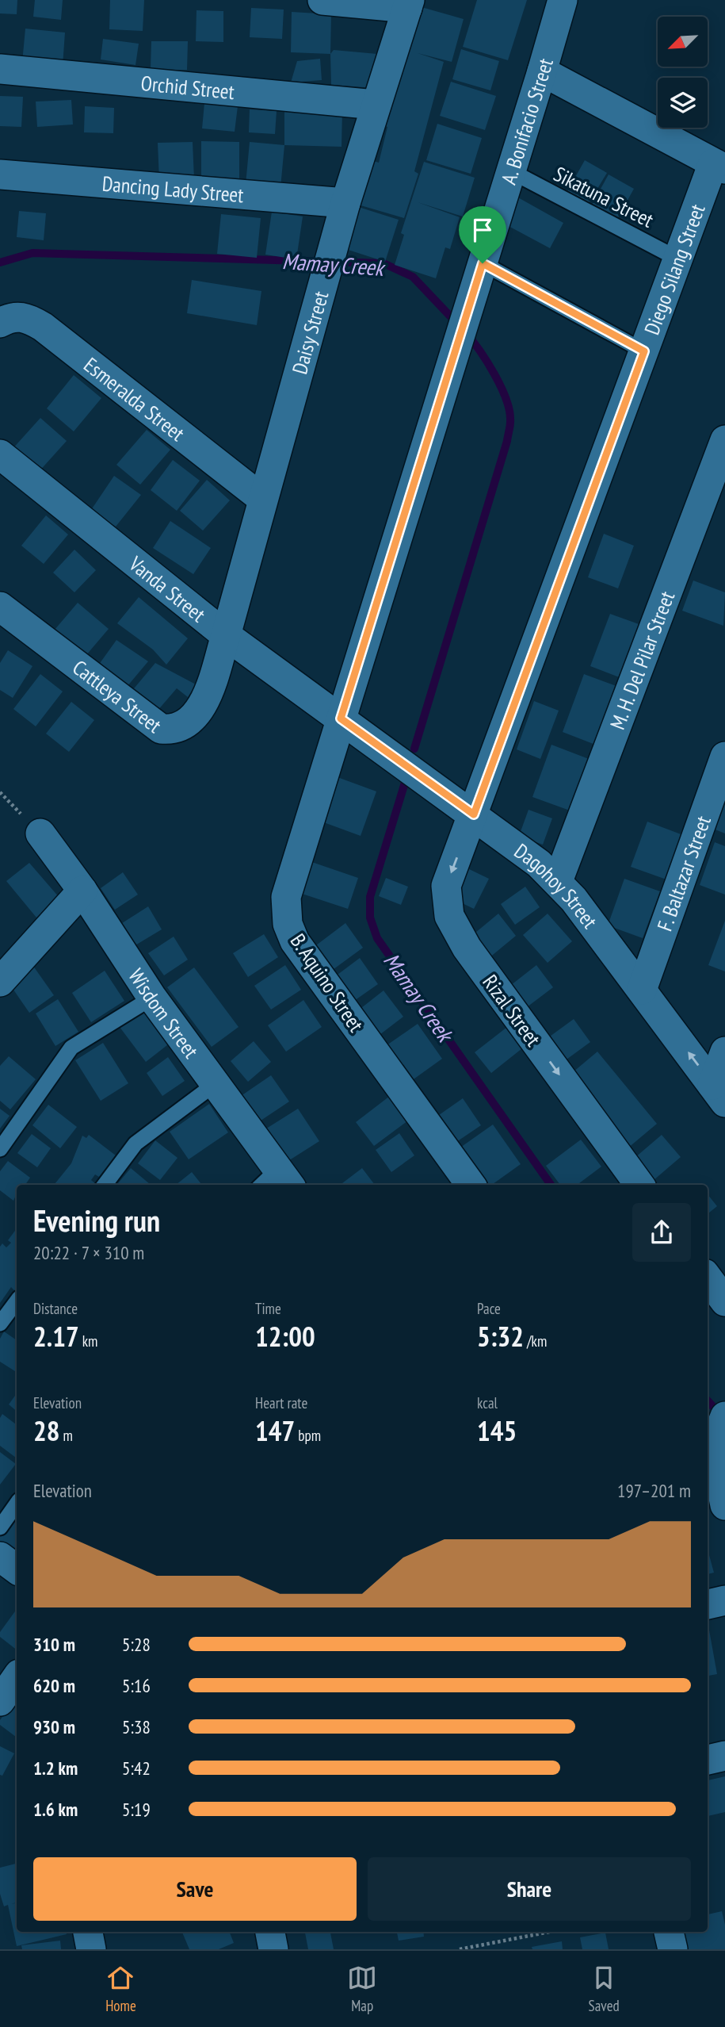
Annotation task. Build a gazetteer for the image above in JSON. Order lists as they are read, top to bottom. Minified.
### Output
{"streets":{"street":["Orchid Street","A. Bonifacio Street","Dancing Lady Street","Diego Silang Street","Daisy Street","Esmeralda Street","Vanda Street","M. H. Del Pilar Street","Cattleya Street","F. Baltazar Street","Dagohoy Street","B. Aquino Street","Rizal Street","Wisdom Street"],"lane":["Sikatuna Street"]},"crossings":[["Orchid Street","Daisy Street"],["A. Bonifacio Street","Sikatuna Street"],["A. Bonifacio Street","Vanda Street"],["A. Bonifacio Street","Dagohoy Street"],["A. Bonifacio Street","B. Aquino Street"],["Dancing Lady Street","Daisy Street"],["Sikatuna Street","Diego Silang Street"],["Diego Silang Street","Dagohoy Street"],["Diego Silang Street","Rizal Street"],["Daisy Street","Esmeralda Street"],["Daisy Street","Vanda Street"],["Daisy Street","Cattleya Street"],["Vanda Street","Cattleya Street"],["Vanda Street","Dagohoy Street"],["Vanda Street","B. Aquino Street"],["M. H. Del Pilar Street","Dagohoy Street"],["F. Baltazar Street","Dagohoy Street"],["Dagohoy Street","B. Aquino Street"],["Dagohoy Street","Rizal Street"]],"one_way":["Rizal Street"],"water":["Mamay Creek"],"north":"bottom left","page":{"heading":["Evening run","20:22 · 7 × 310 m"],"stats":[["Distance","2.17 km"],["Time","12:00"],["Pace","5:32 /km"],["Elevation","28 m"],["Heart rate","147 bpm"],["kcal","145"]],"chart":["Elevation","197–201 m"],"list":[{"name":"310 m","note":"5:28"},{"name":"620 m","note":"5:16"},{"name":"930 m","note":"5:38"},{"name":"1.2 km","note":"5:42"},{"name":"1.6 km","note":"5:19"}],"buttons":["Save","Share"],"tabs":["Home","Map","Saved"]}}
